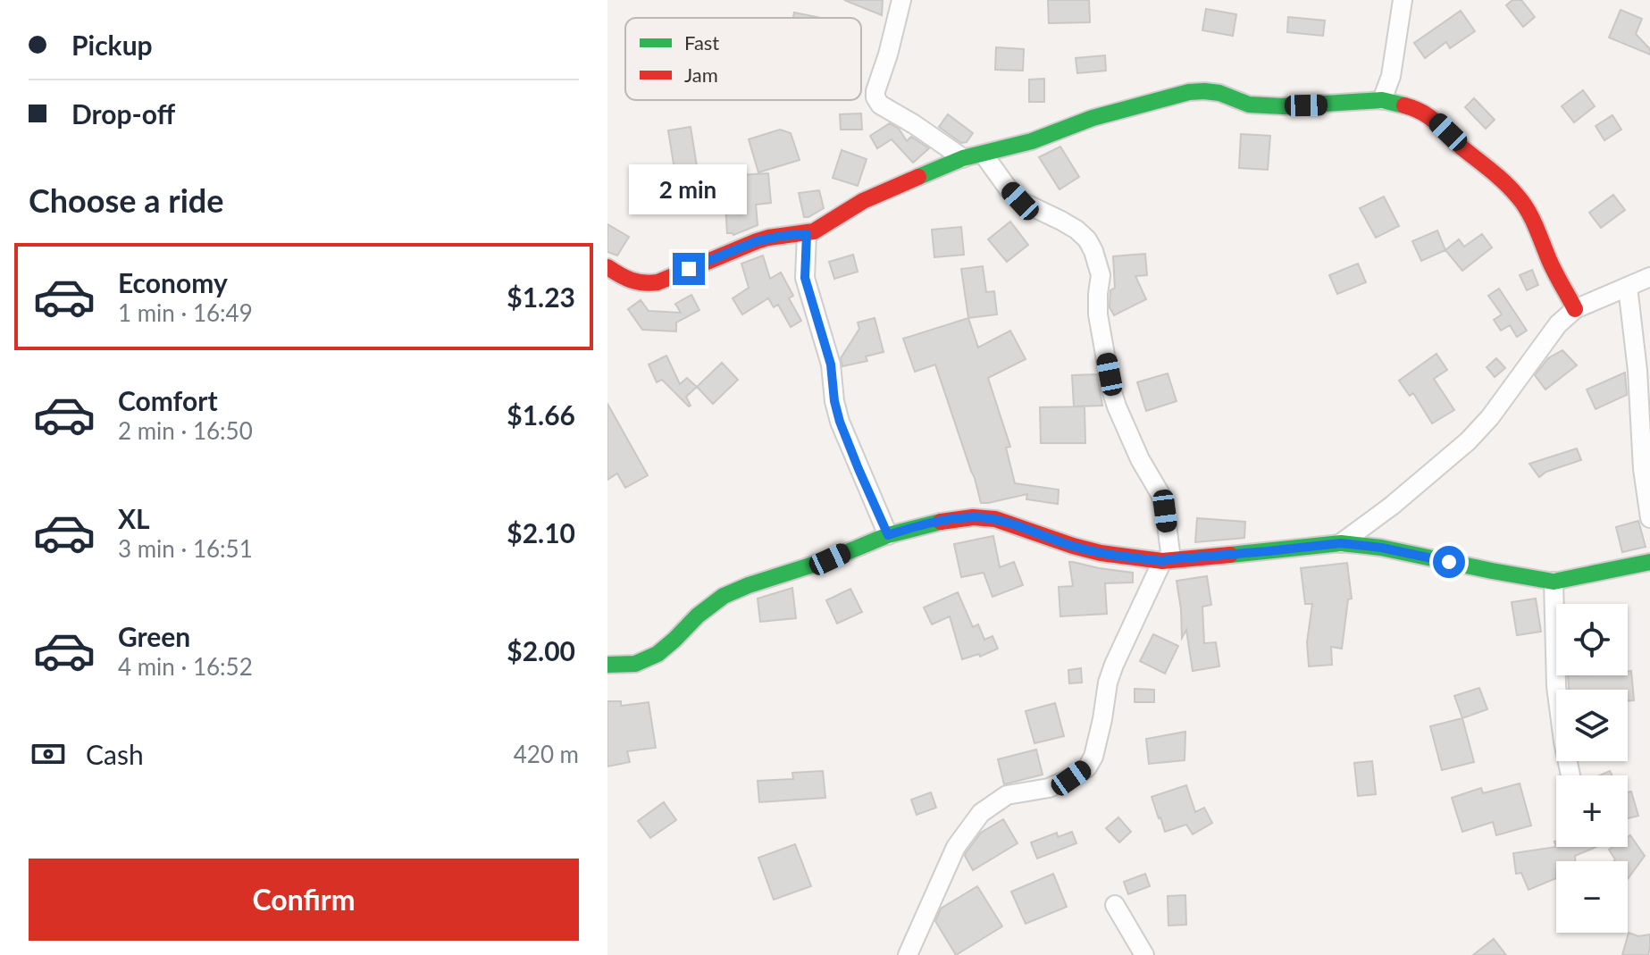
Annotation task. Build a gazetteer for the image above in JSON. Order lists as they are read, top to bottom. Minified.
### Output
{"legend":["Fast","Jam"],"page":{"banner":["Pickup","Drop-off"],"heading":"Choose a ride","bubble":"2 min","list":[{"name":"Economy","note":"1 min · 16:49","value":"$1.23"},{"name":"Comfort","note":"2 min · 16:50","value":"$1.66"},{"name":"XL","note":"3 min · 16:51","value":"$2.10"},{"name":"Green","note":"4 min · 16:52","value":"$2.00"}],"map_buttons":["+","−"],"pay":["Cash","420 m"],"buttons":"Confirm"}}
